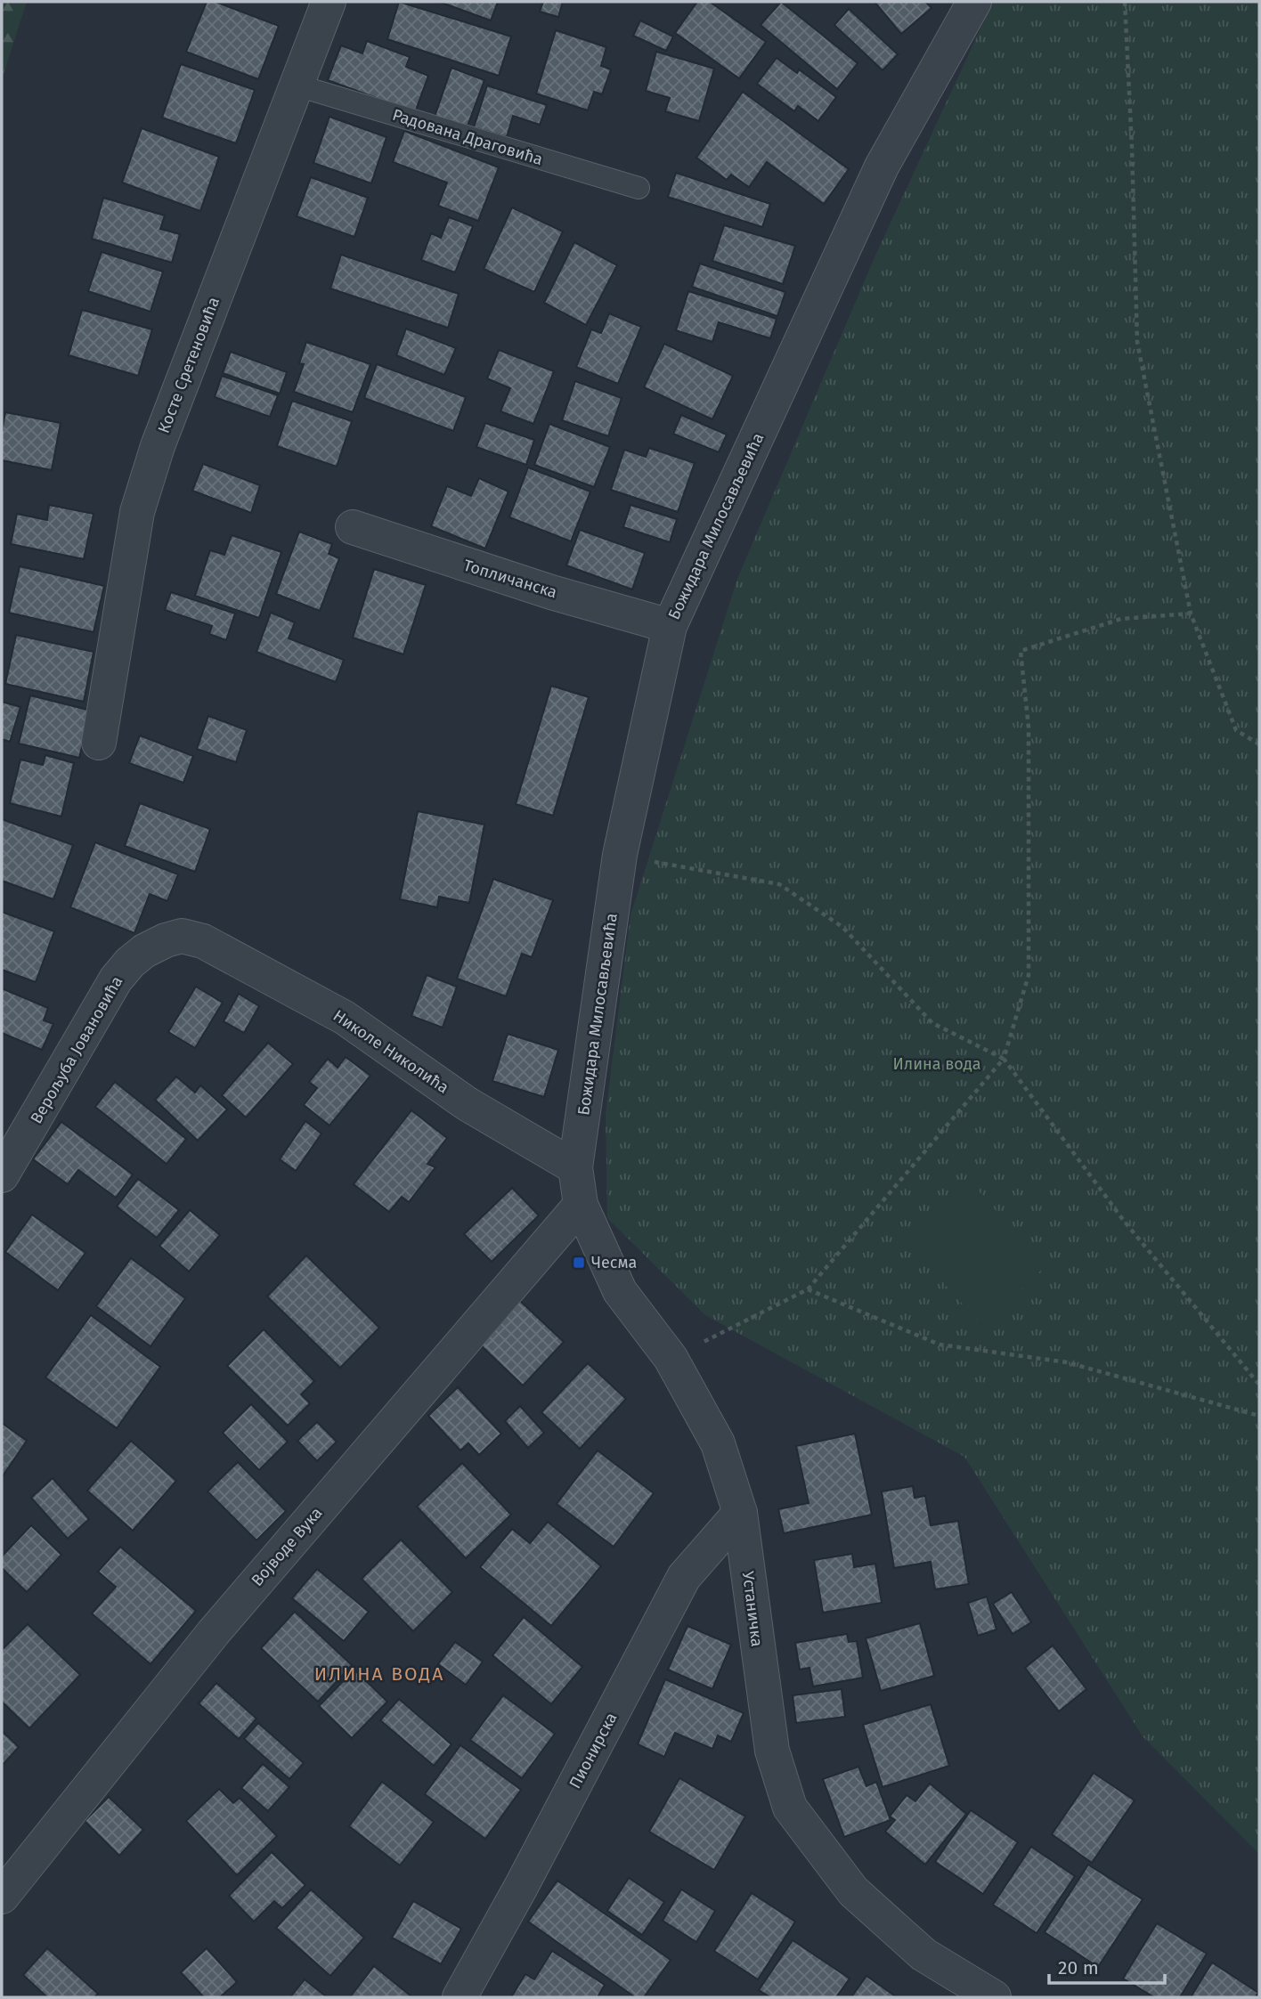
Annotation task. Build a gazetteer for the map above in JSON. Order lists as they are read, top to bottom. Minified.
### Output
{"streets":{"street":["Косте Сретеновића","Божидара Милосављевића","Топличанска","Верољуба Јовановића","Николе Николића","Војводе Вука","Устаничка","Пионирска"],"lane":["Радована Драговића"]},"crossings":[["Радована Драговића","Косте Сретеновића"],["Божидара Милосављевића","Топличанска"],["Божидара Милосављевића","Николе Николића"],["Божидара Милосављевића","Устаничка"],["Верољуба Јовановића","Николе Николића"],["Николе Николића","Устаничка"],["Војводе Вука","Устаничка"],["Устаничка","Пионирска"]],"districts":["ИЛИНА ВОДА"],"parks":["Илина вода"],"places":{"transit":["Чесма"]},"scale_bar":"20 m"}
